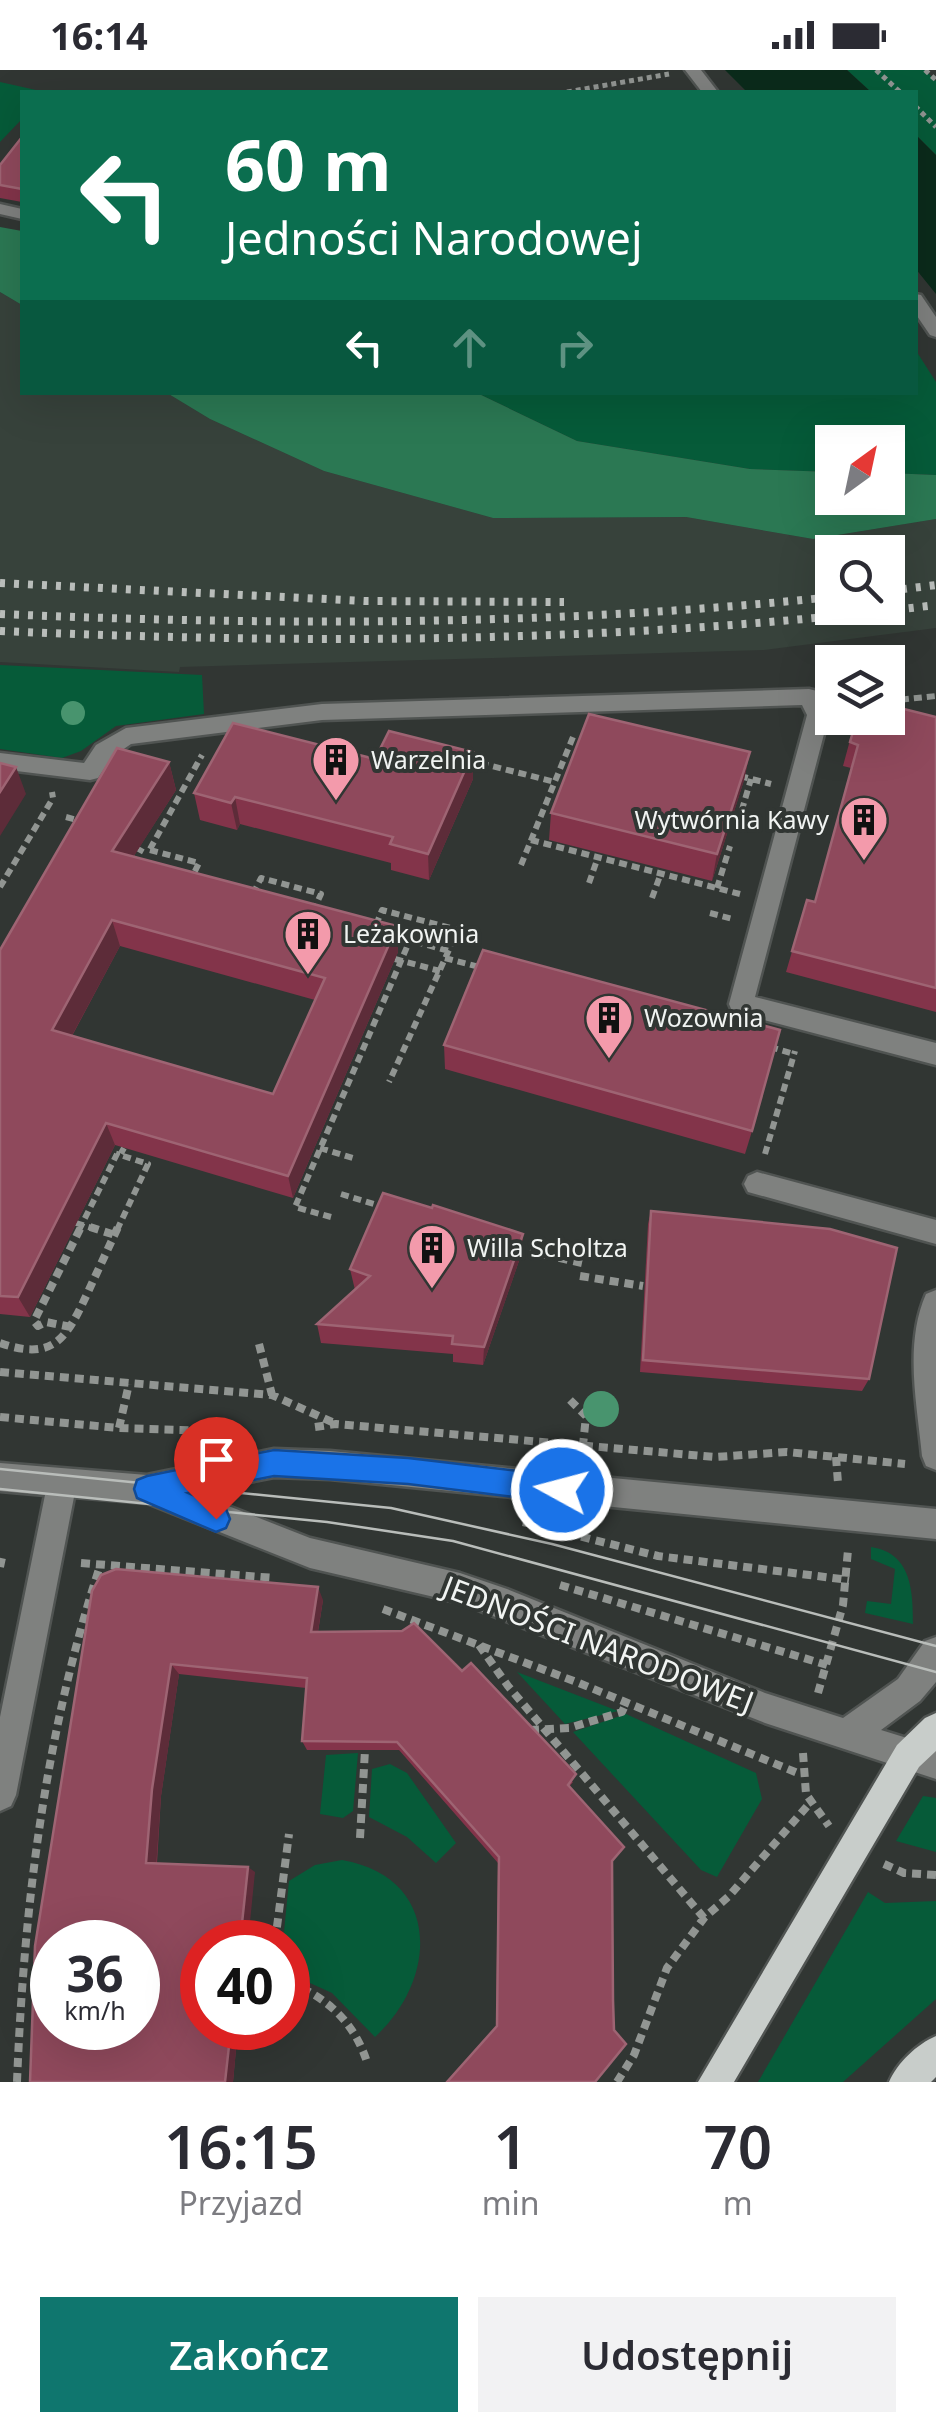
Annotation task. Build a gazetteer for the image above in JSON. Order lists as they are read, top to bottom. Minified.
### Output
{"streets":{"street":["JEDNOŚCI NARODOWEJ"]},"places":{"building":["Warzelnia","Wytwórnia Kawy","Leżakownia","Wozownia","Willa Scholtza"]},"north":"top right","page":{"status":"16:14","turn":["60 m","Jedności Narodowej"],"speed":"36 km/h","limit":"40","eta":["16:15","Przyjazd","1","min","70","m"],"buttons":["Zakończ","Udostępnij"]}}
